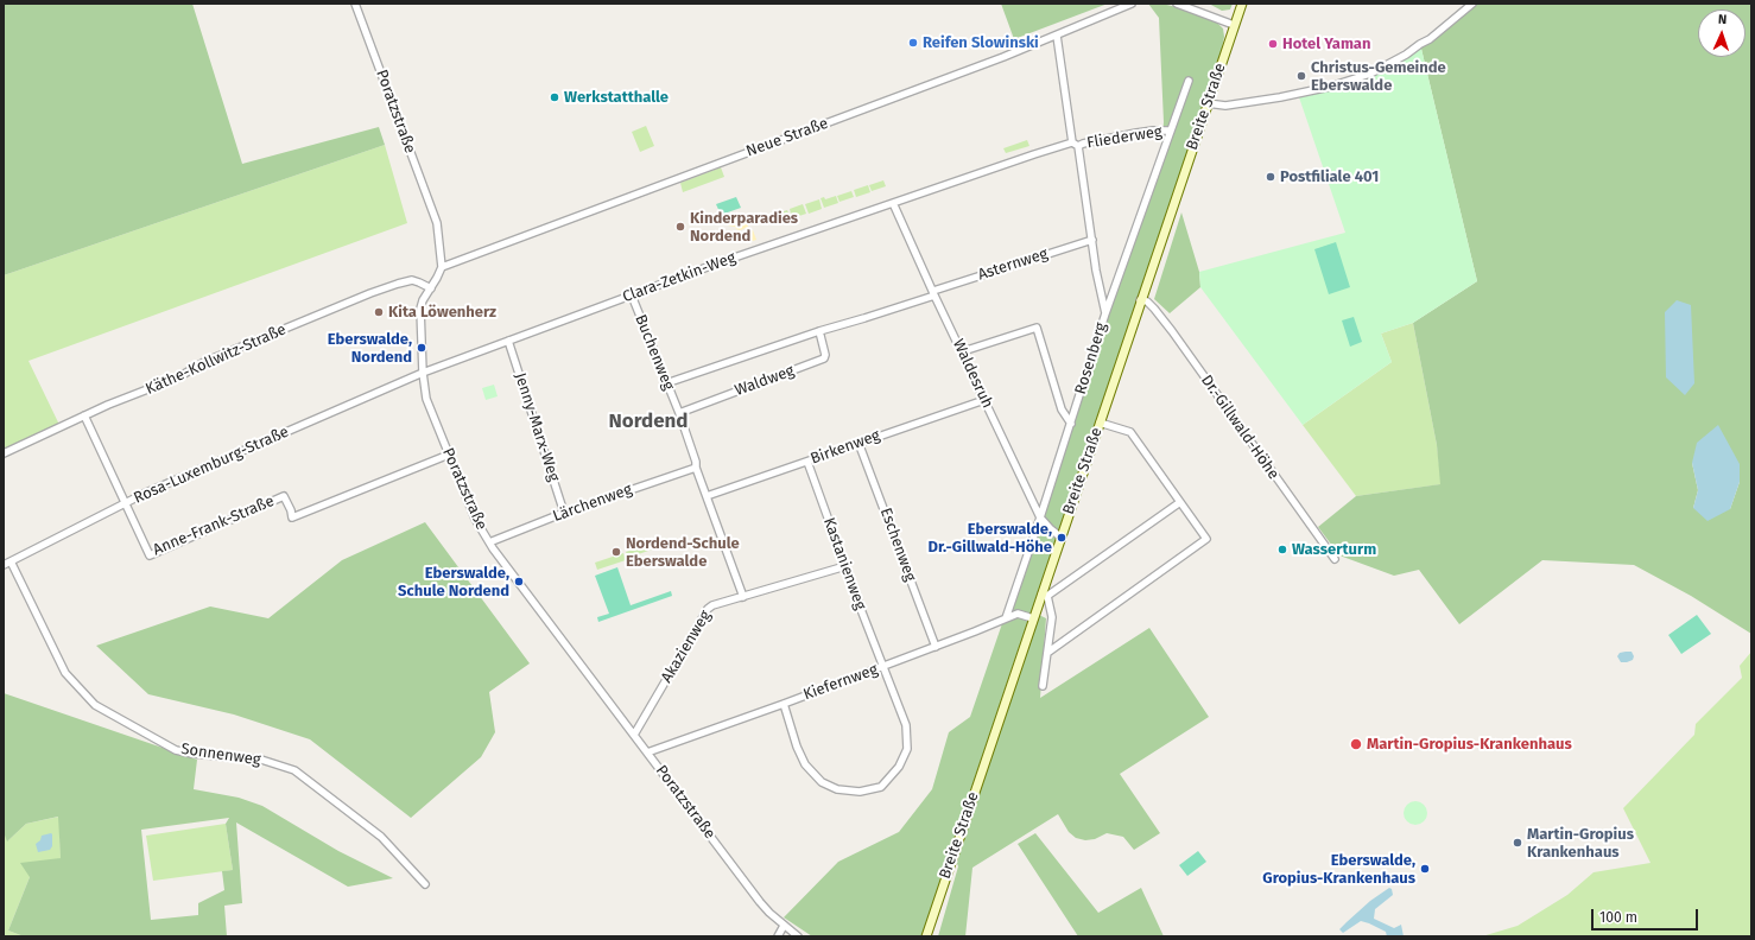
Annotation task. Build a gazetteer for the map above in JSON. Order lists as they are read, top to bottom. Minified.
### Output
{"streets":{"main road":["Breite Straße"],"street":["Poratzstraße","Neue Straße","Fliederweg","Asternweg","Clara-Zetkin-Weg","Buchenweg","Rosenberg","Käthe-Kollwitz-Straße","Waldesruh","Waldweg","Jenny-Marx-Weg","Dr.-Gillwald-Höhe","Birkenweg","Rosa-Luxemburg-Straße","Lärchenweg","Anne-Frank-Straße","Eschenweg","Kastanienweg","Akazienweg","Kiefernweg","Sonnenweg"]},"crossings":[["Breite Straße","Waldesruh"],["Breite Straße","Dr.-Gillwald-Höhe"],["Breite Straße","Kiefernweg"],["Poratzstraße","Neue Straße"],["Poratzstraße","Clara-Zetkin-Weg"],["Poratzstraße","Käthe-Kollwitz-Straße"],["Poratzstraße","Rosa-Luxemburg-Straße"],["Poratzstraße","Lärchenweg"],["Poratzstraße","Anne-Frank-Straße"],["Poratzstraße","Akazienweg"],["Poratzstraße","Kiefernweg"],["Neue Straße","Rosenberg"],["Fliederweg","Clara-Zetkin-Weg"],["Fliederweg","Rosenberg"],["Asternweg","Rosenberg"],["Asternweg","Waldesruh"],["Asternweg","Waldweg"],["Clara-Zetkin-Weg","Buchenweg"],["Clara-Zetkin-Weg","Rosenberg"],["Clara-Zetkin-Weg","Waldesruh"],["Clara-Zetkin-Weg","Jenny-Marx-Weg"],["Clara-Zetkin-Weg","Rosa-Luxemburg-Straße"],["Buchenweg","Waldweg"],["Buchenweg","Birkenweg"],["Buchenweg","Lärchenweg"],["Buchenweg","Akazienweg"],["Rosenberg","Waldesruh"],["Rosenberg","Kiefernweg"],["Waldesruh","Waldweg"],["Waldesruh","Birkenweg"],["Jenny-Marx-Weg","Lärchenweg"],["Birkenweg","Eschenweg"],["Birkenweg","Kastanienweg"],["Rosa-Luxemburg-Straße","Anne-Frank-Straße"],["Rosa-Luxemburg-Straße","Sonnenweg"],["Eschenweg","Kiefernweg"],["Kastanienweg","Akazienweg"],["Kastanienweg","Kiefernweg"]],"districts":["Nordend"],"places":["Reifen Slowinski","Hotel Yaman","Christus-Gemeinde Eberswalde","Werkstatthalle","Postfiliale 401","Kinderparadies Nordend","Kita Löwenherz","Eberswalde, Nordend","Eberswalde, Dr.-Gillwald-Höhe","Wasserturm","Nordend-Schule Eberswalde","Eberswalde, Schule Nordend","Martin-Gropius-Krankenhaus","Martin-Gropius Krankenhaus","Eberswalde, Gropius-Krankenhaus"],"scale_bar":"100 m","north":"top"}
